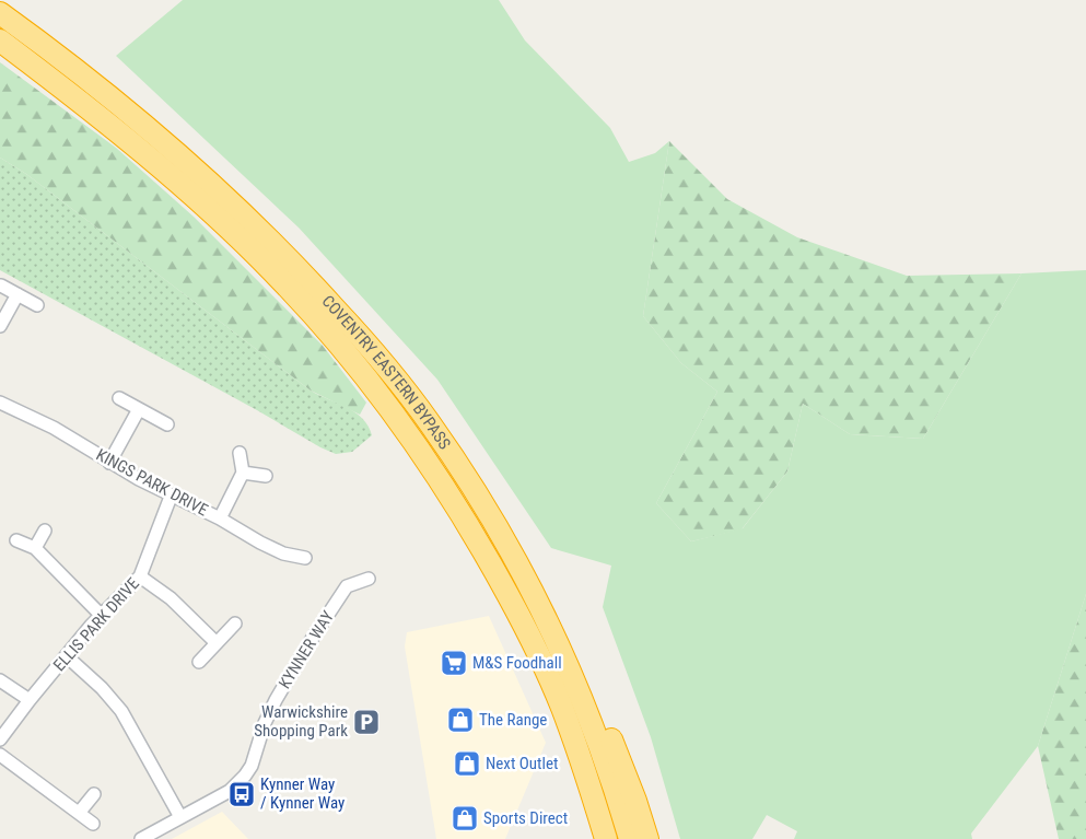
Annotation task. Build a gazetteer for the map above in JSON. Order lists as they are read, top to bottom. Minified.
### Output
{"streets":{"highway":["COVENTRY EASTERN BYPASS"],"street":["KINGS PARK DRIVE","ELLIS PARK DRIVE","KYNNER WAY"]},"crossings":[["KINGS PARK DRIVE","ELLIS PARK DRIVE"]],"places":{"supermarket":["M&S Foodhall"],"shop":["The Range","Next Outlet","Sports Direct"],"parking":["Warwickshire Shopping Park"],"bus stop":["Kynner Way / Kynner Way"]}}
